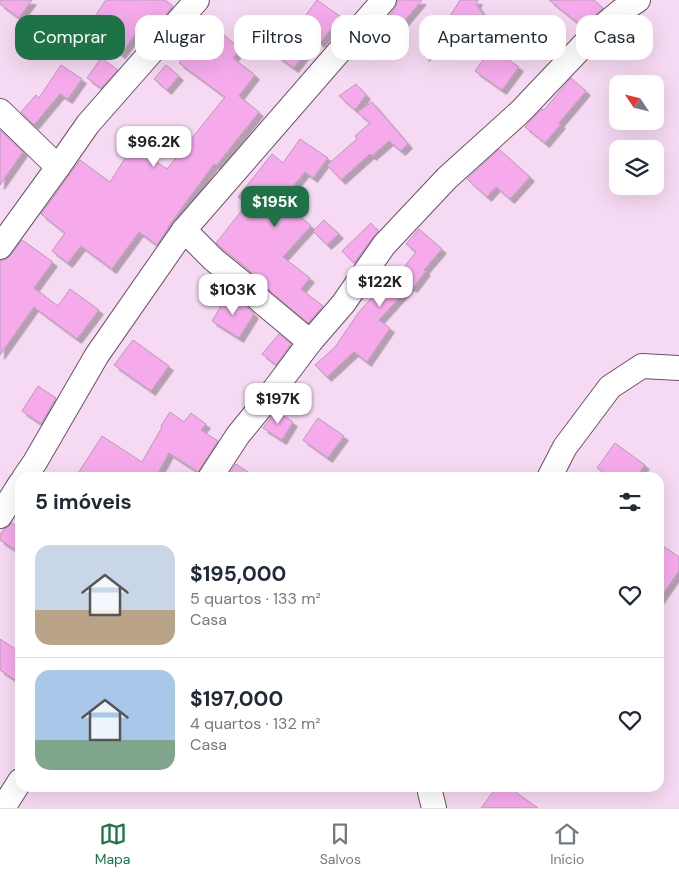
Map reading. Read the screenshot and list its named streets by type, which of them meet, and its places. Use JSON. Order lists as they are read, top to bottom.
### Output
{
  "north": "top left",
  "page": {
    "chip": [
      "Comprar",
      "Alugar",
      "Filtros",
      "Novo",
      "Apartamento",
      "Casa"
    ],
    "price": [
      "$96.2K",
      "$195K",
      "$122K",
      "$103K",
      "$197K"
    ],
    "heading": "5 imóveis",
    "list": [
      {
        "name": "$195,000",
        "note": "5 quartos · 133 m² · Casa"
      },
      {
        "name": "$197,000",
        "note": "4 quartos · 132 m² · Casa"
      }
    ],
    "tabs": ["Mapa", "Salvos", "Início"]
  }
}
